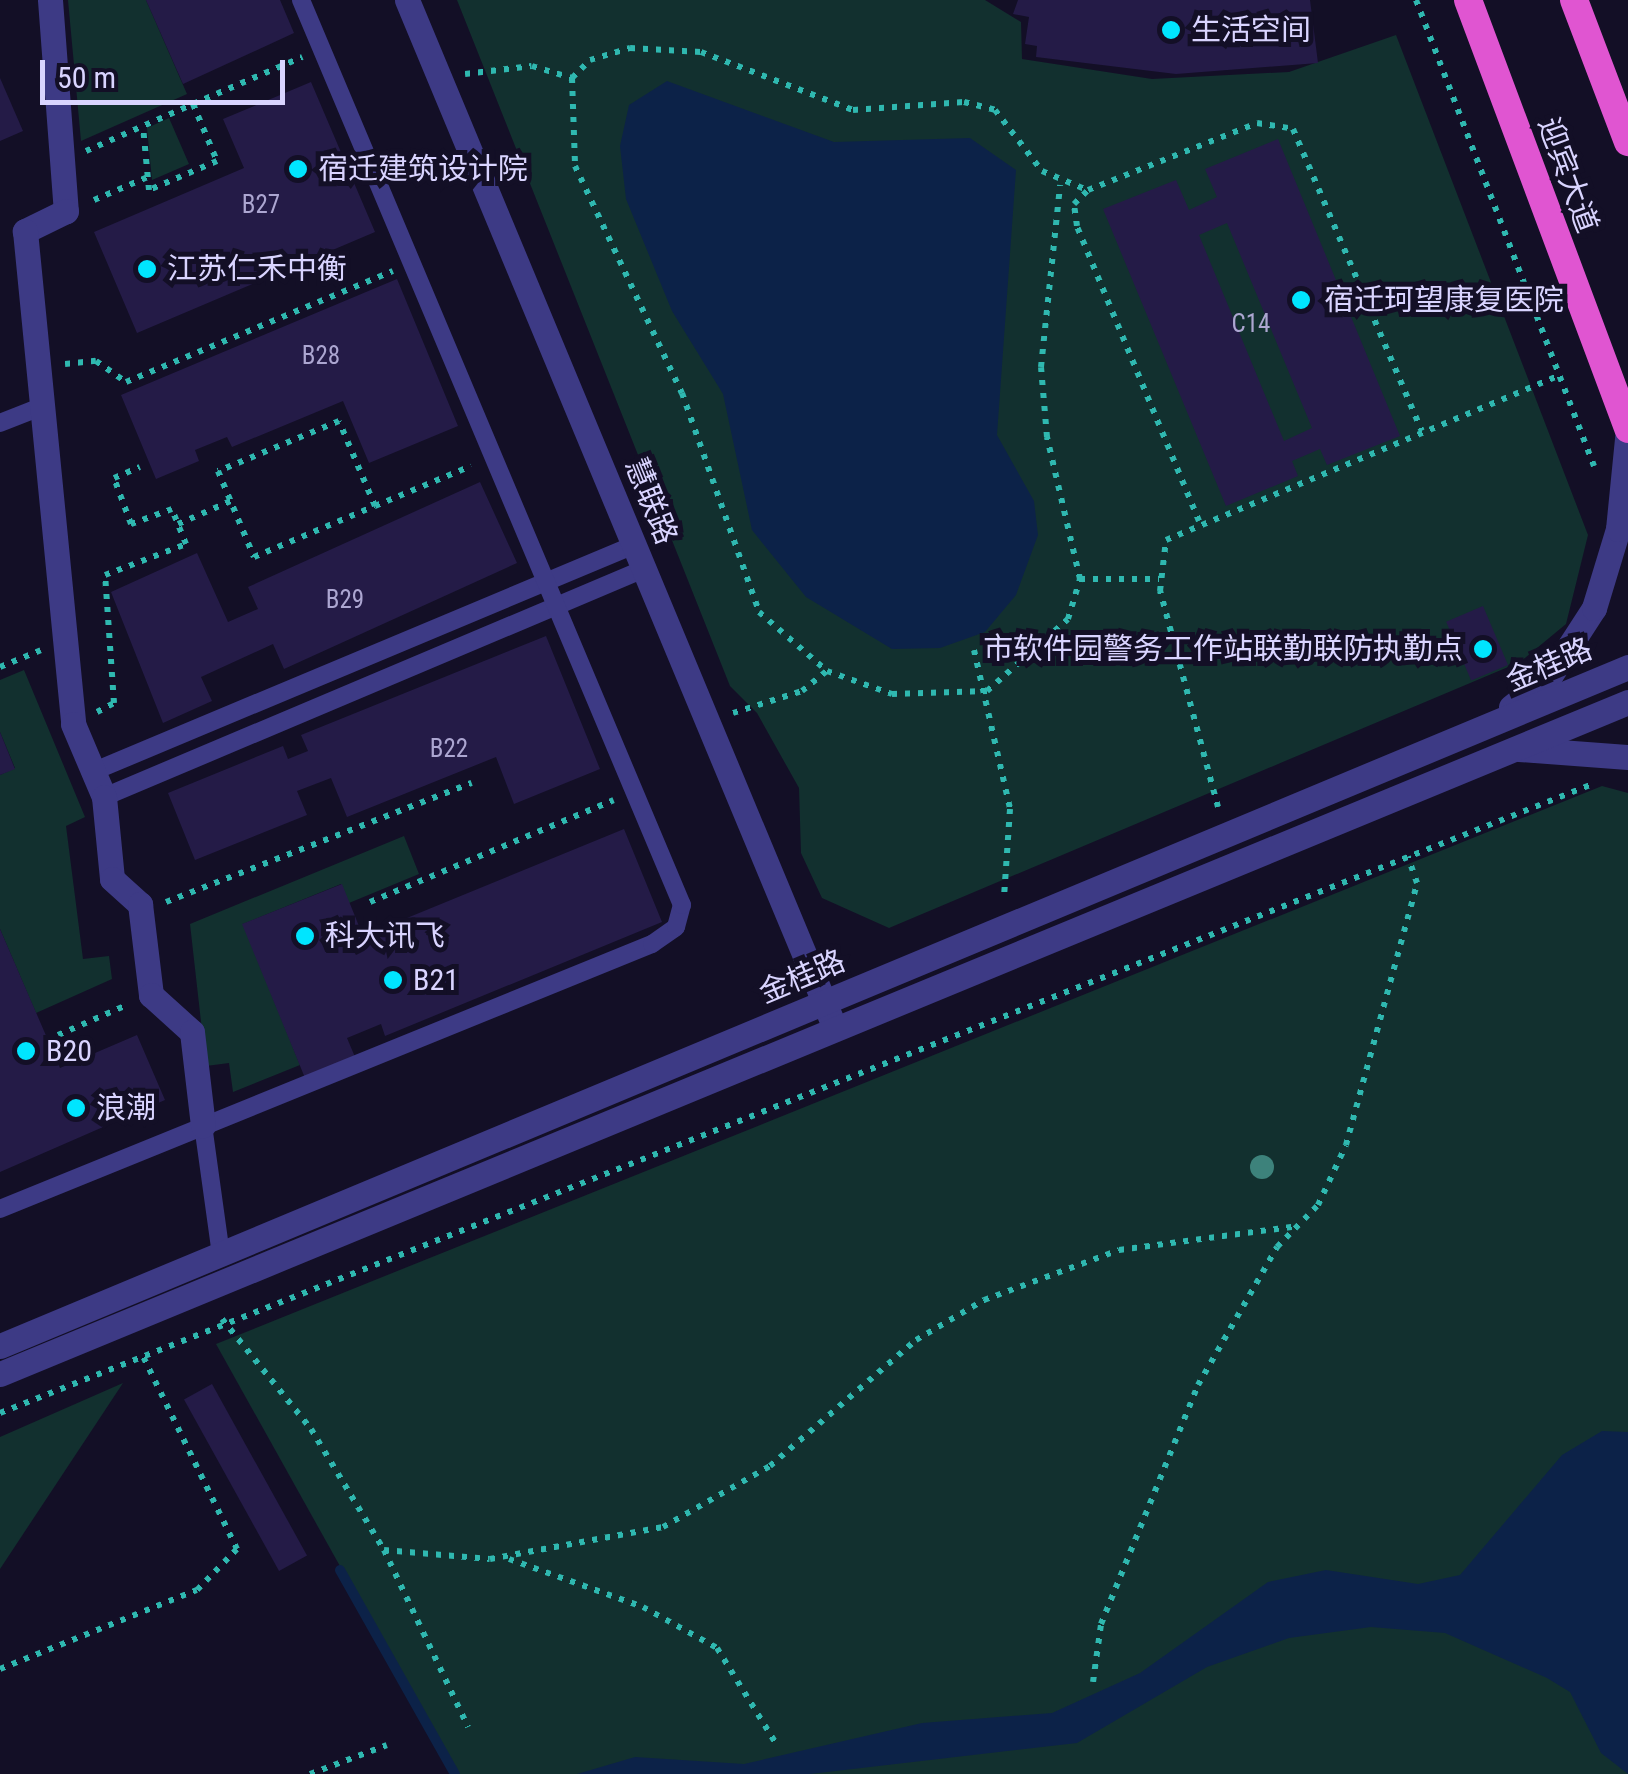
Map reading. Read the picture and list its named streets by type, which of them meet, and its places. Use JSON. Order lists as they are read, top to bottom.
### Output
{
  "streets": {
    "highway": ["迎宾大道"],
    "street": ["慧联路", "金桂路"]
  },
  "crossings": [
    ["慧联路", "金桂路"]
  ],
  "places": [
    "生活空间",
    "宿迁建筑设计院",
    "江苏仁禾中衡",
    "宿迁珂望康复医院",
    "市软件园警务工作站联勤联防执勤点",
    "科大讯飞",
    "B21",
    "B20",
    "浪潮"
  ],
  "house_numbers": [
    "B27",
    "C14",
    "B28",
    "B29",
    "B22"
  ],
  "scale_bar": "50 m"
}
